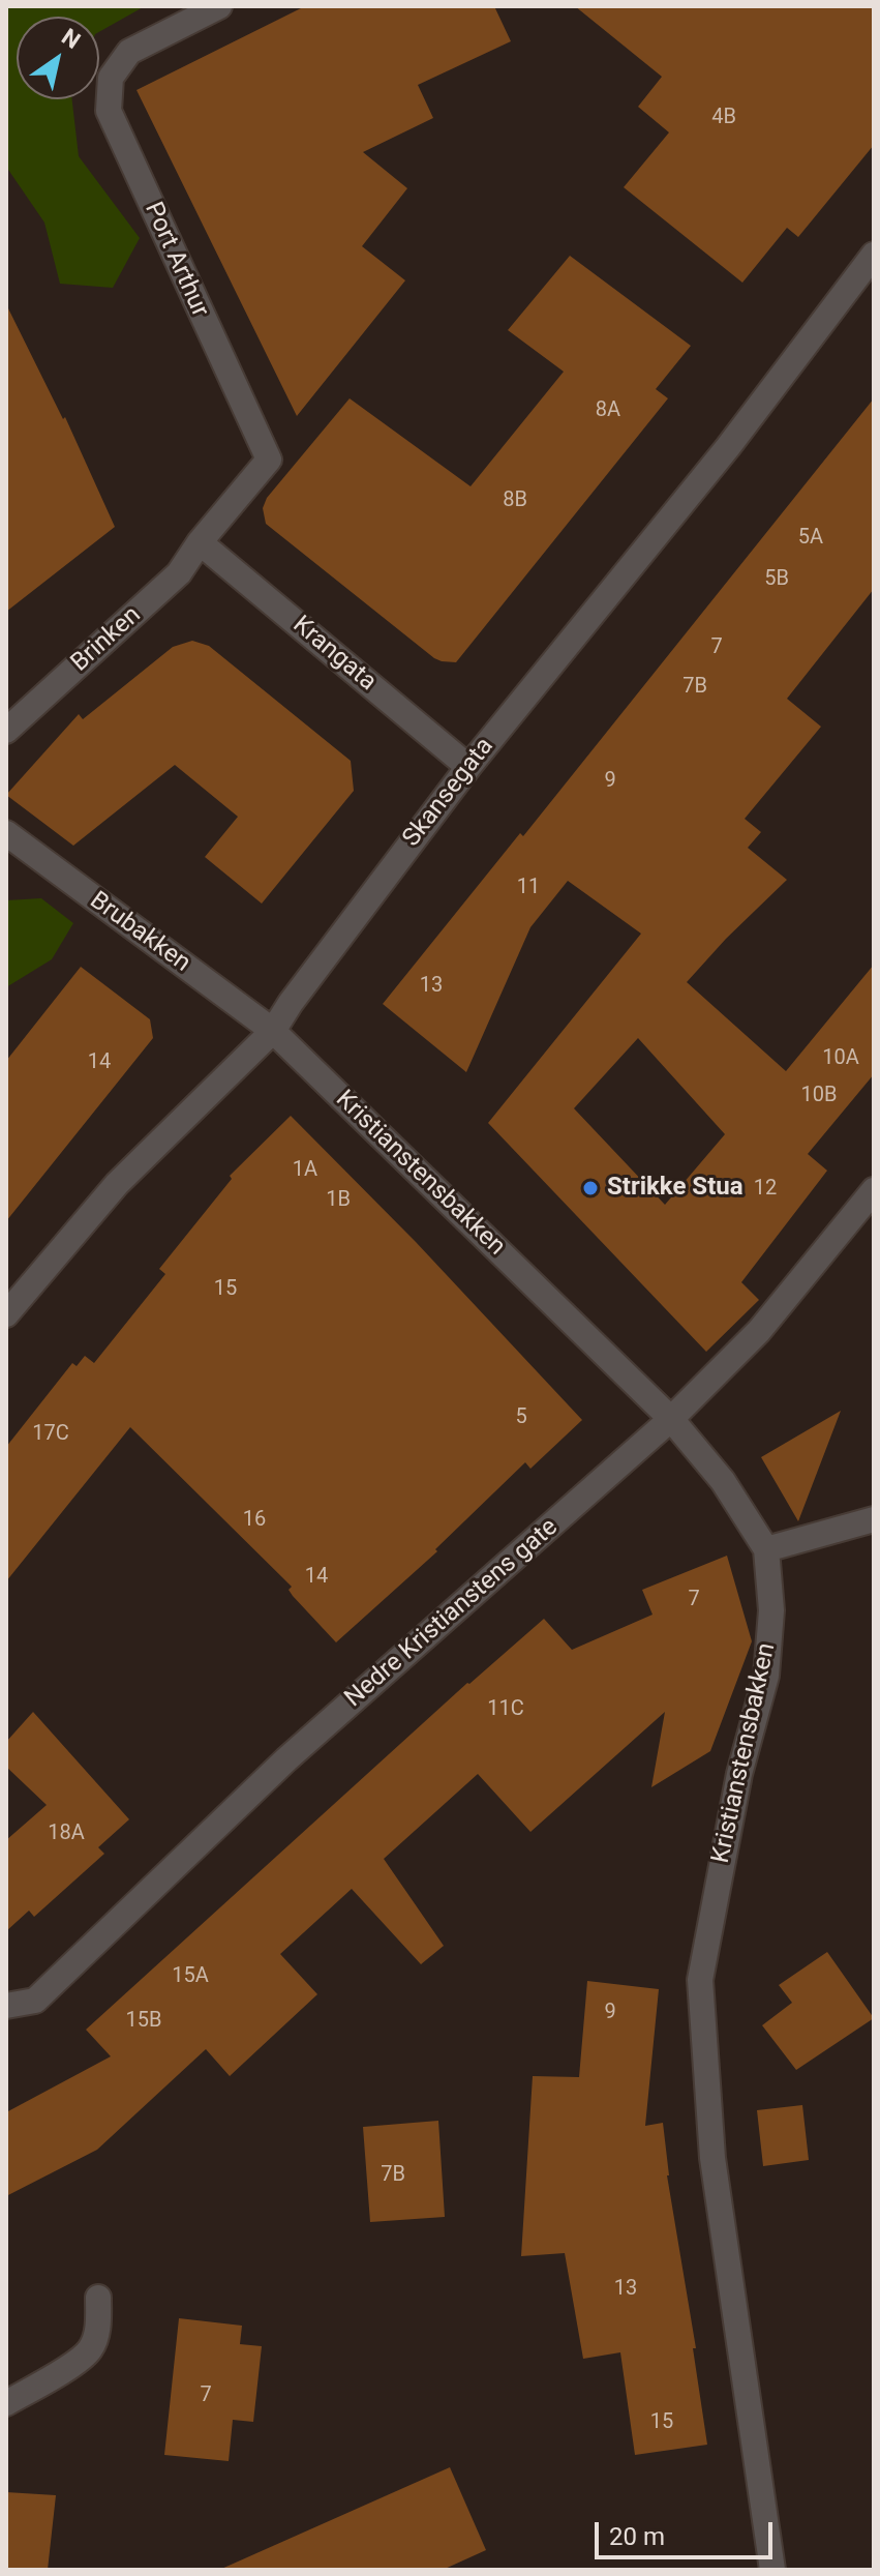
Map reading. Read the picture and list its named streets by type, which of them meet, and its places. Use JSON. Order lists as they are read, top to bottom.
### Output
{
  "streets": {
    "street": [
      "Port Arthur",
      "Brinken",
      "Krangata",
      "Skansegata",
      "Brubakken",
      "Kristianstensbakken",
      "Nedre Kristianstens gate"
    ]
  },
  "crossings": [
    ["Port Arthur", "Brinken"],
    ["Port Arthur", "Krangata"],
    ["Brinken", "Krangata"],
    ["Krangata", "Skansegata"],
    ["Skansegata", "Brubakken"],
    ["Skansegata", "Kristianstensbakken"],
    ["Brubakken", "Kristianstensbakken"],
    ["Kristianstensbakken", "Nedre Kristianstens gate"]
  ],
  "places": ["Strikke Stua"],
  "house_numbers": [
    "4B",
    "8A",
    "8B",
    "5A",
    "5B",
    "7",
    "7B",
    "9",
    "11",
    "13",
    "10A",
    "14",
    "10B",
    "1A",
    "12",
    "1B",
    "15",
    "5",
    "17C",
    "16",
    "14",
    "7",
    "11C",
    "18A",
    "15A",
    "9",
    "15B",
    "7B",
    "13",
    "7",
    "15"
  ],
  "scale_bar": "20 m",
  "north": "top right"
}
